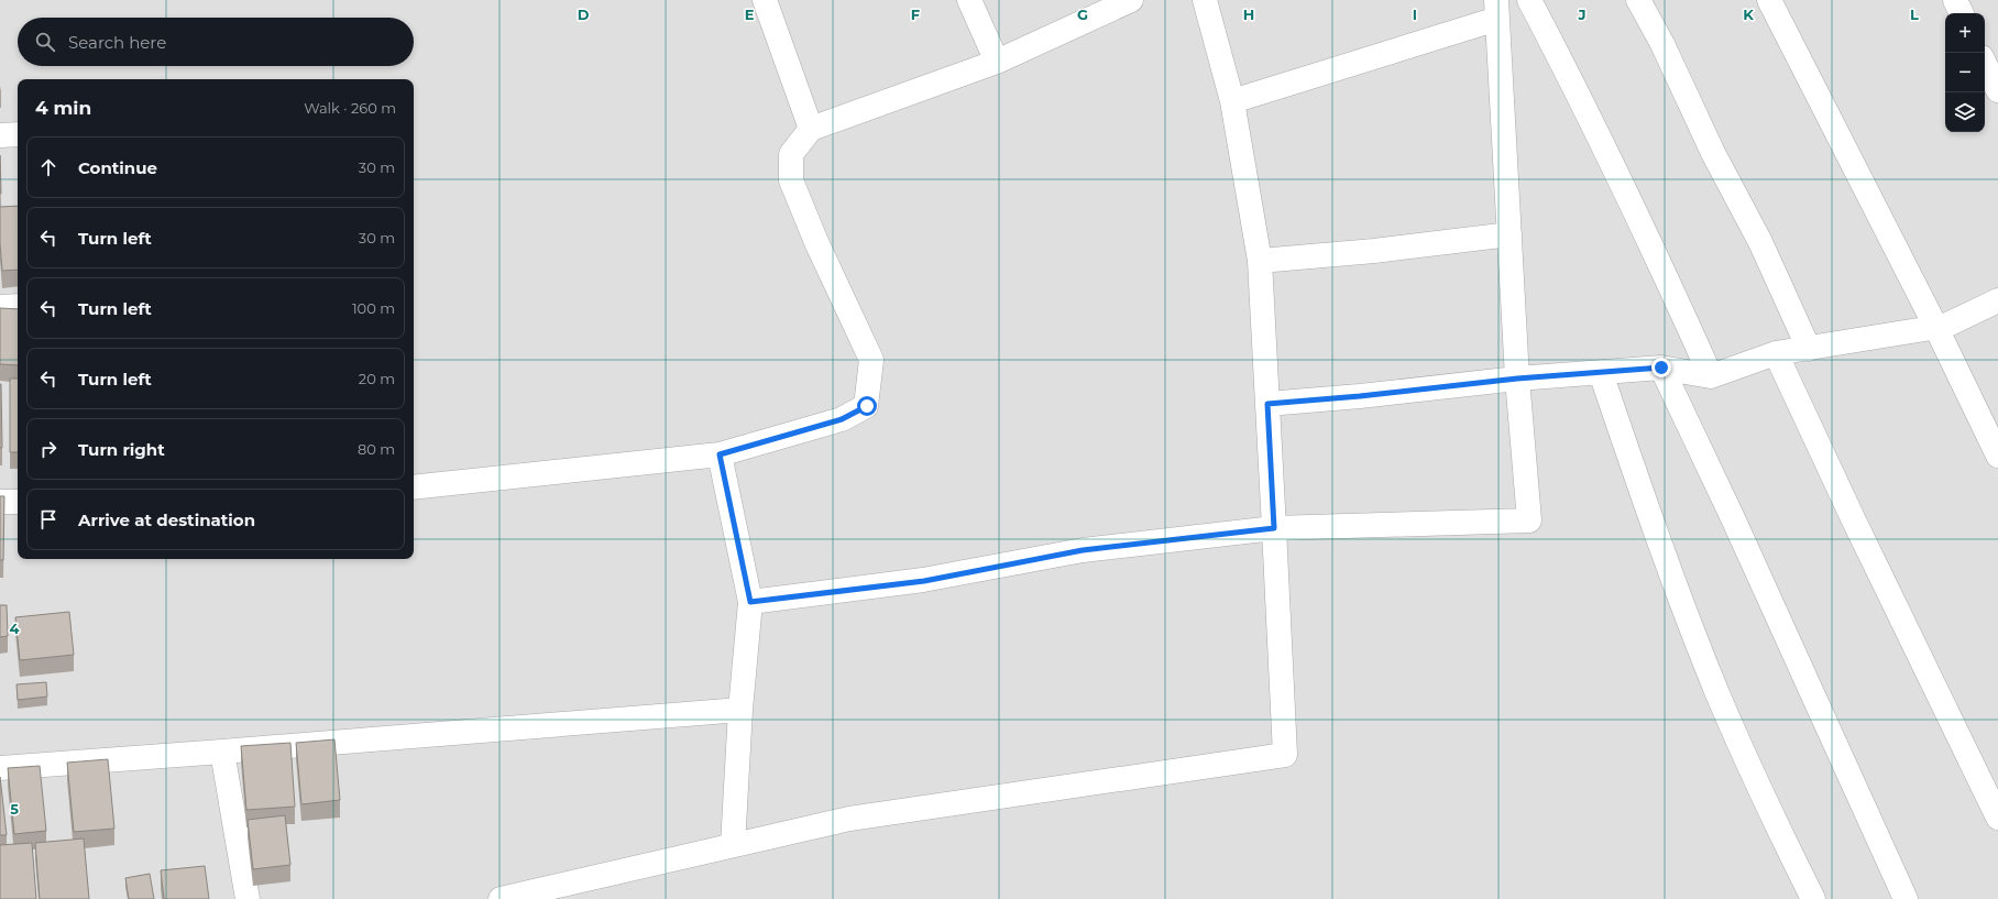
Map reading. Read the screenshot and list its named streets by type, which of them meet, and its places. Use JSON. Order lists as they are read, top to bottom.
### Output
{
  "page": {
    "map_buttons": ["+", "−"],
    "search": "Search here",
    "heading": ["4 min", "Walk · 260 m"],
    "list": [
      ["Continue", "30 m"],
      ["Turn left", "30 m"],
      ["Turn left", "100 m"],
      ["Turn left", "20 m"],
      ["Turn right", "80 m"],
      "Arrive at destination"
    ]
  },
  "grid": {
    "columns": [
      "D",
      "E",
      "F",
      "G",
      "H",
      "I",
      "J",
      "K",
      "L"
    ],
    "rows": ["4", "5"]
  }
}
